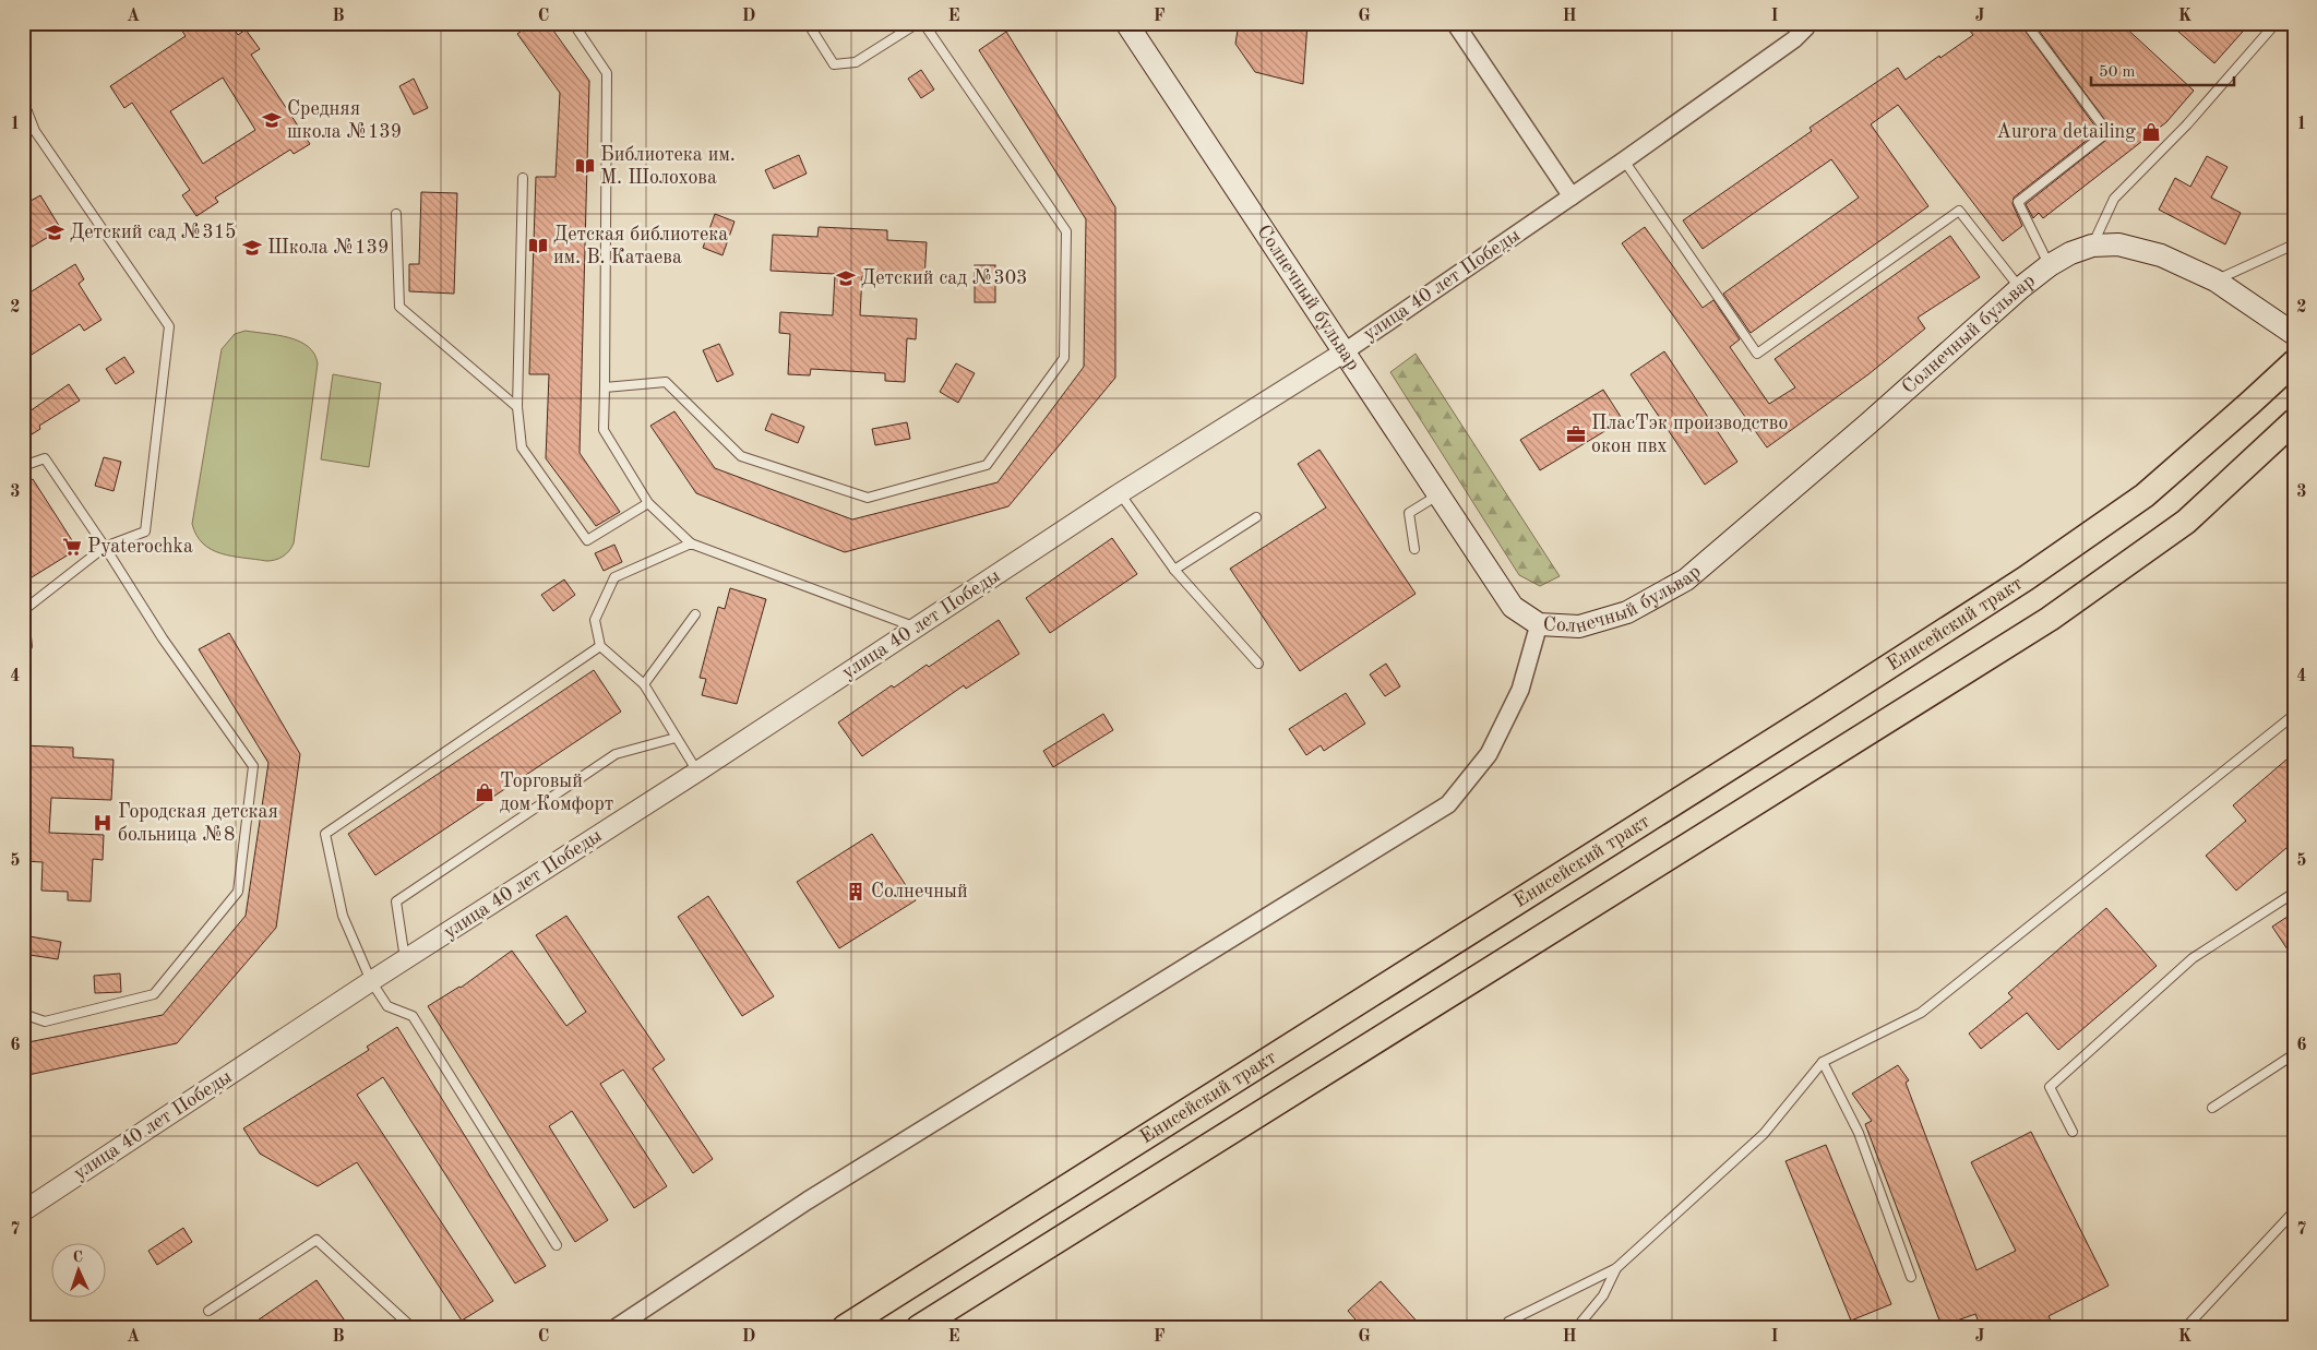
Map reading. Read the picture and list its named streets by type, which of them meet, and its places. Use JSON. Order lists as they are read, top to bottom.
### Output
{
  "streets": {
    "main road": ["Солнечный бульвар", "Енисейский тракт"],
    "street": ["улица 40 лет Победы"]
  },
  "crossings": [
    ["улица 40 лет Победы", "Солнечный бульвар"]
  ],
  "places": {
    "school or university": [
      "Средняя школа №139",
      "Детский сад №315",
      "Школа №139",
      "Детский сад №303"
    ],
    "shop": ["Aurora detailing", "Торговый дом Комфорт"],
    "library": ["Библиотека им. М. Шолохова", "Детская библиотека им. В. Катаева"],
    "office": ["ПласТэк производство окон пвх"],
    "supermarket": ["Pyaterochka"],
    "hospital": ["Городская детская больница №8"],
    "building": ["Солнечный"]
  },
  "scale_bar": "50 m",
  "north": "top",
  "grid": {
    "columns": [
      "A",
      "B",
      "C",
      "D",
      "E",
      "F",
      "G",
      "H",
      "I",
      "J",
      "K"
    ],
    "rows": [
      "1",
      "2",
      "3",
      "4",
      "5",
      "6",
      "7"
    ]
  }
}
